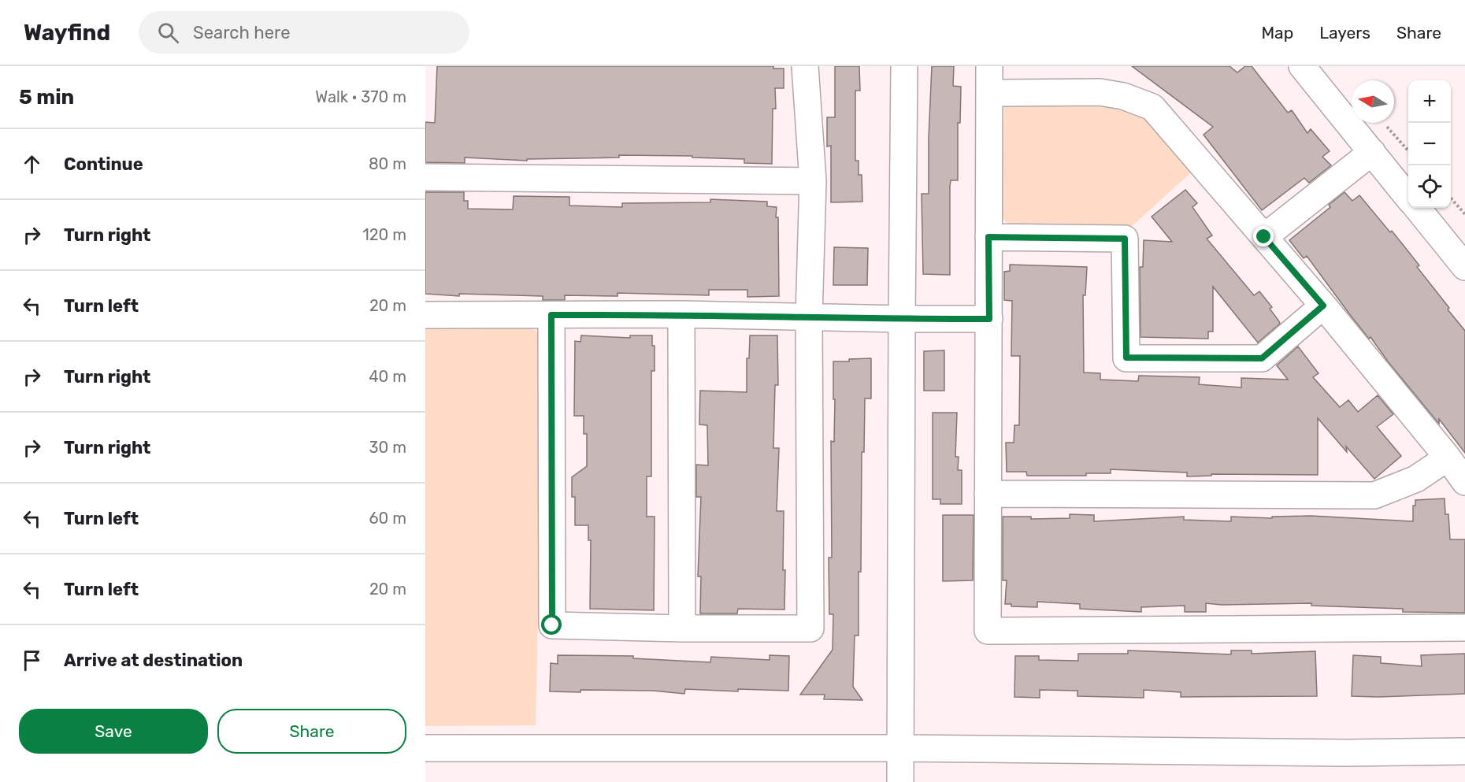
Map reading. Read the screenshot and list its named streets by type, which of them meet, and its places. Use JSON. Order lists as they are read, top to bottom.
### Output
{
  "north": "left",
  "page": {
    "header": "Wayfind",
    "search": "Search here",
    "nav": ["Map", "Layers", "Share"],
    "heading": ["5 min", "Walk · 370 m"],
    "map_buttons": ["+", "−"],
    "list": [
      ["Continue", "80 m"],
      ["Turn right", "120 m"],
      ["Turn left", "20 m"],
      ["Turn right", "40 m"],
      ["Turn right", "30 m"],
      ["Turn left", "60 m"],
      ["Turn left", "20 m"],
      "Arrive at destination"
    ],
    "buttons": ["Save", "Share"]
  }
}
